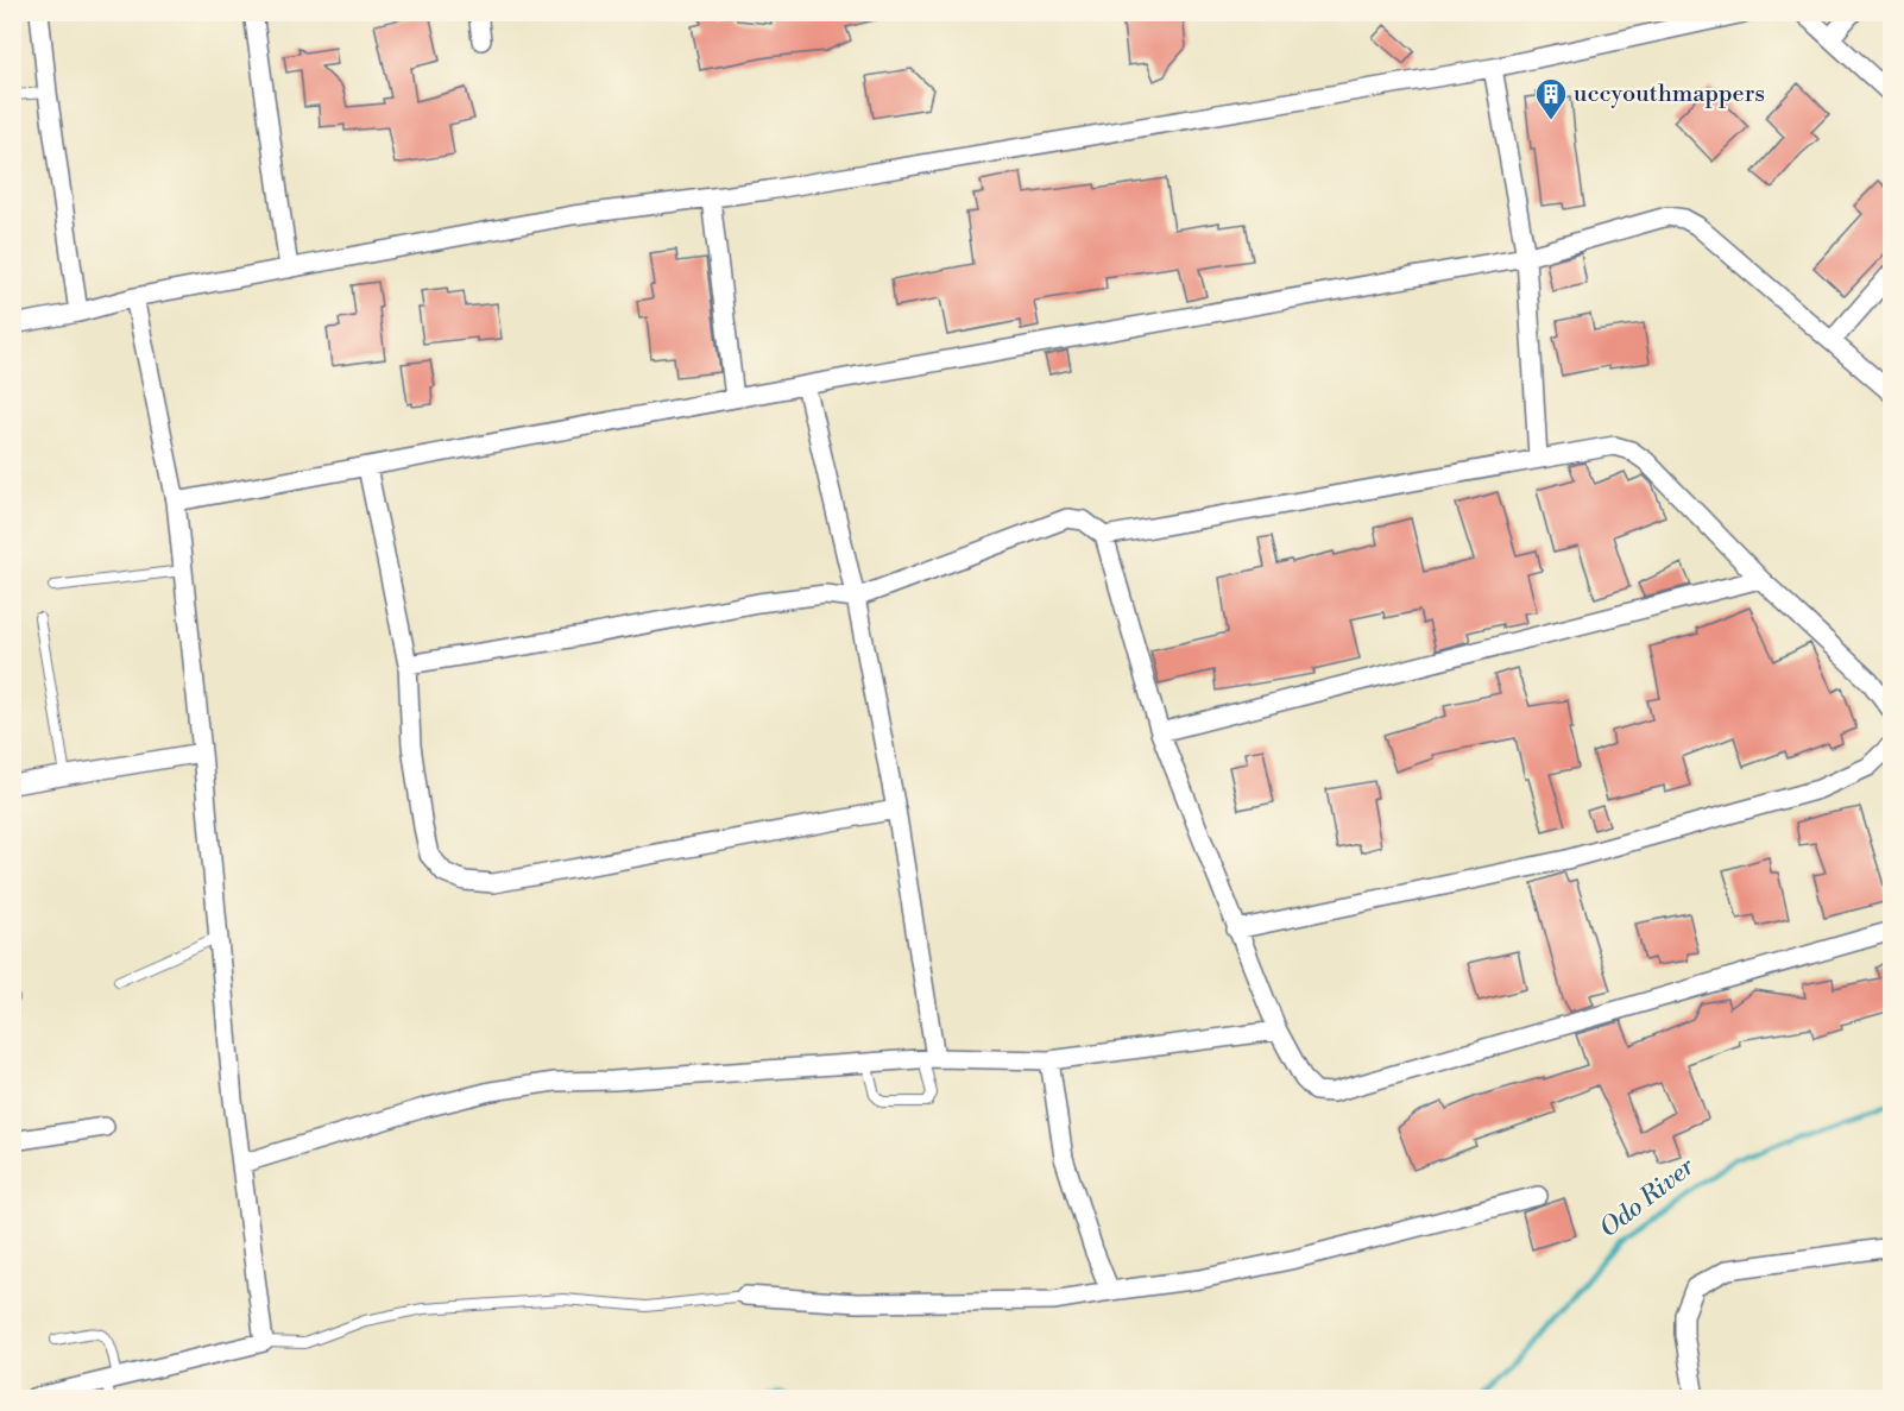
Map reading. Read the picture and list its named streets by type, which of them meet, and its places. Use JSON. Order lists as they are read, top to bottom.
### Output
{
  "water": ["Odo River"],
  "places": {
    "building": ["uccyouthmappers"]
  }
}
